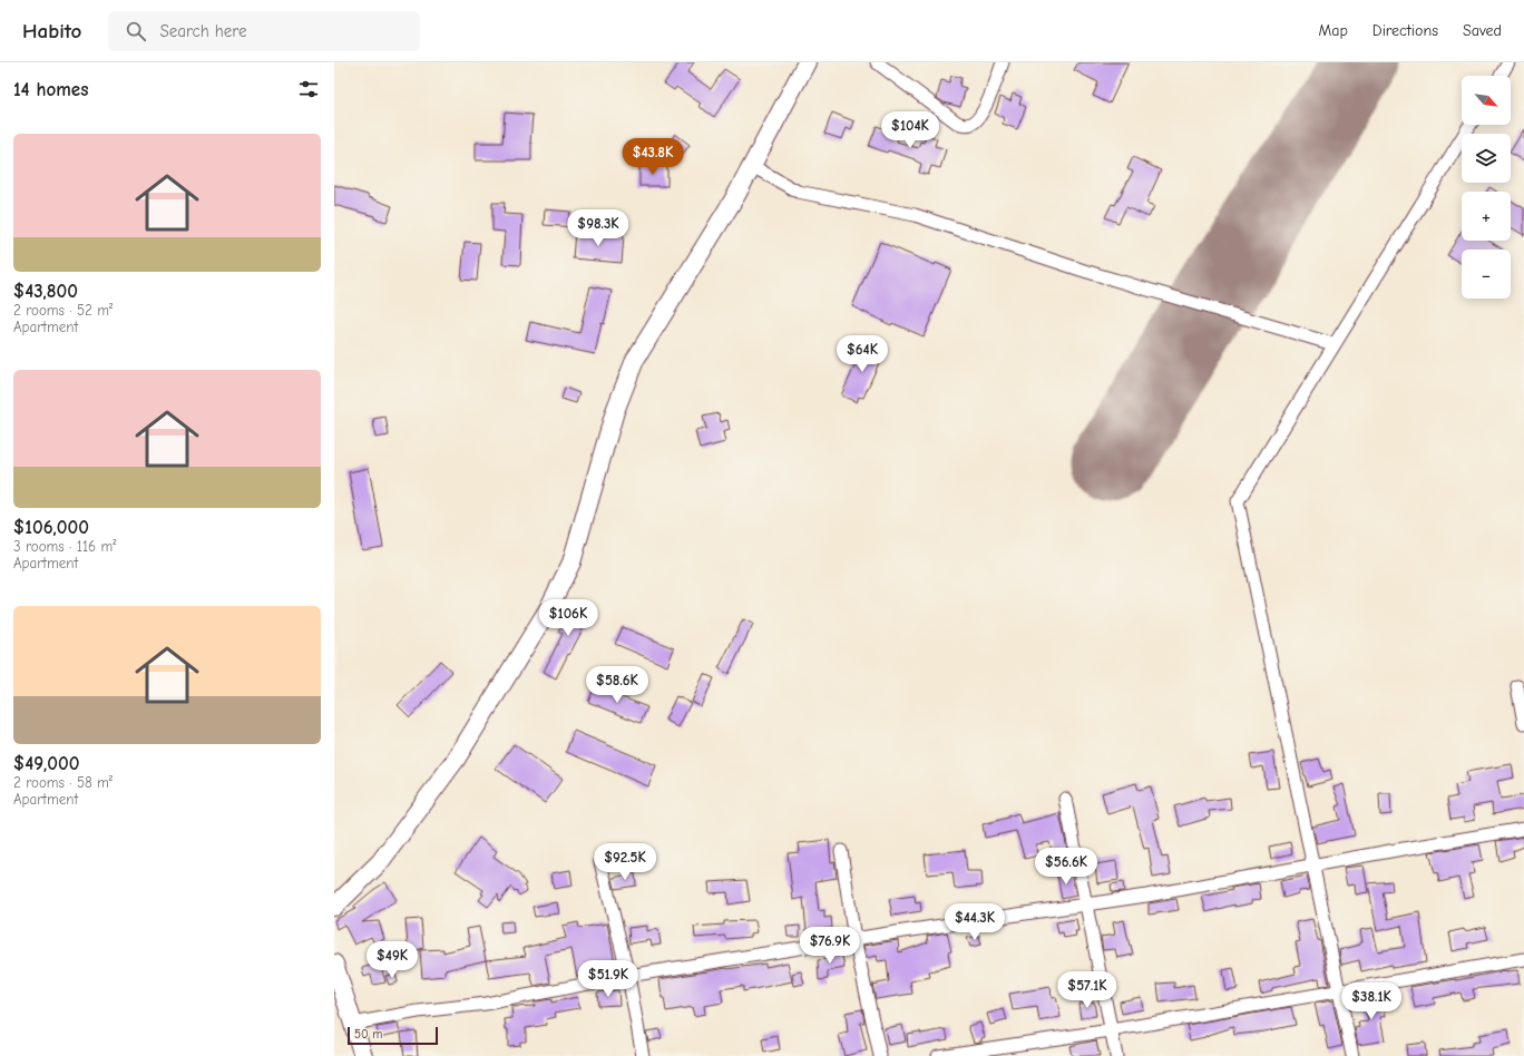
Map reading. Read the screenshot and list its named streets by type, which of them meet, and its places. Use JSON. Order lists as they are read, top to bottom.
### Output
{
  "scale_bar": "50 m",
  "north": "bottom right",
  "page": {
    "header": "Habito",
    "search": "Search here",
    "nav": ["Map", "Directions", "Saved"],
    "heading": "14 homes",
    "map_buttons": ["+", "−"],
    "price": [
      "$104K",
      "$43.8K",
      "$98.3K",
      "$64K",
      "$106K",
      "$58.6K",
      "$92.5K",
      "$56.6K",
      "$44.3K",
      "$76.9K",
      "$49K",
      "$51.9K",
      "$57.1K",
      "$38.1K"
    ],
    "list": [
      {
        "name": "$43,800",
        "note": "2 rooms · 52 m² · Apartment"
      },
      {
        "name": "$106,000",
        "note": "3 rooms · 116 m² · Apartment"
      },
      {
        "name": "$49,000",
        "note": "2 rooms · 58 m² · Apartment"
      }
    ],
    "scale": "50 m"
  }
}
